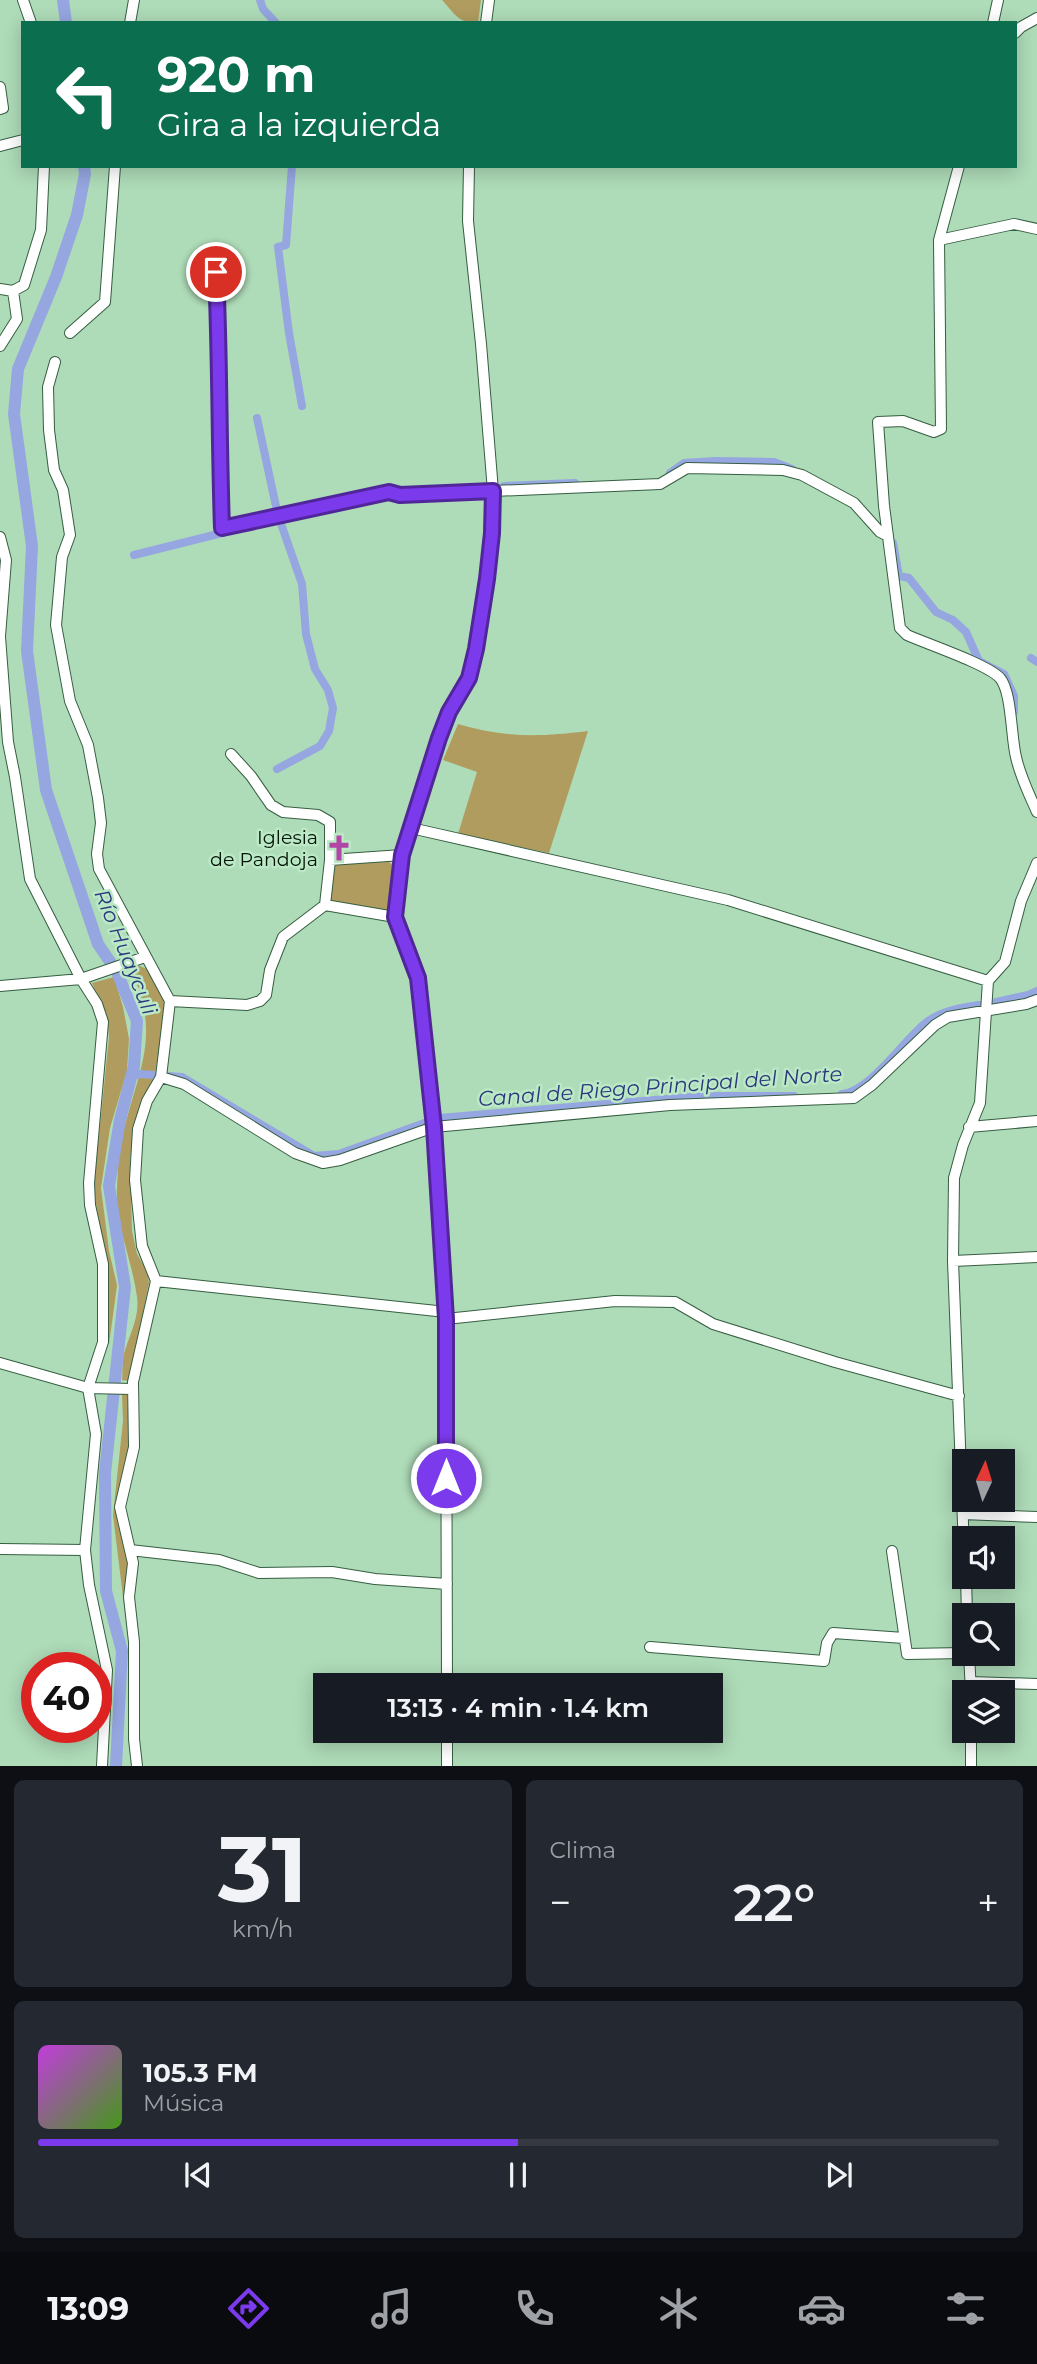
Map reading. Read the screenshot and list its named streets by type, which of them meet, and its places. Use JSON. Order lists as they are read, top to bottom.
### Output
{
  "water": ["Río Huayculi", "Canal de Riego Principal del Norte"],
  "places": {
    "church": ["Iglesia de Pandoja"]
  },
  "north": "top",
  "page": {
    "turn": ["920 m", "Gira a la izquierda"],
    "limit": "40",
    "trip": "13:13 · 4 min · 1.4 km",
    "tile": [
      ["31", "km/h"],
      "Clima"
    ],
    "heat": ["−", "22°", "+"],
    "song": ["105.3 FM", "Música"],
    "tabs": "13:09"
  }
}
